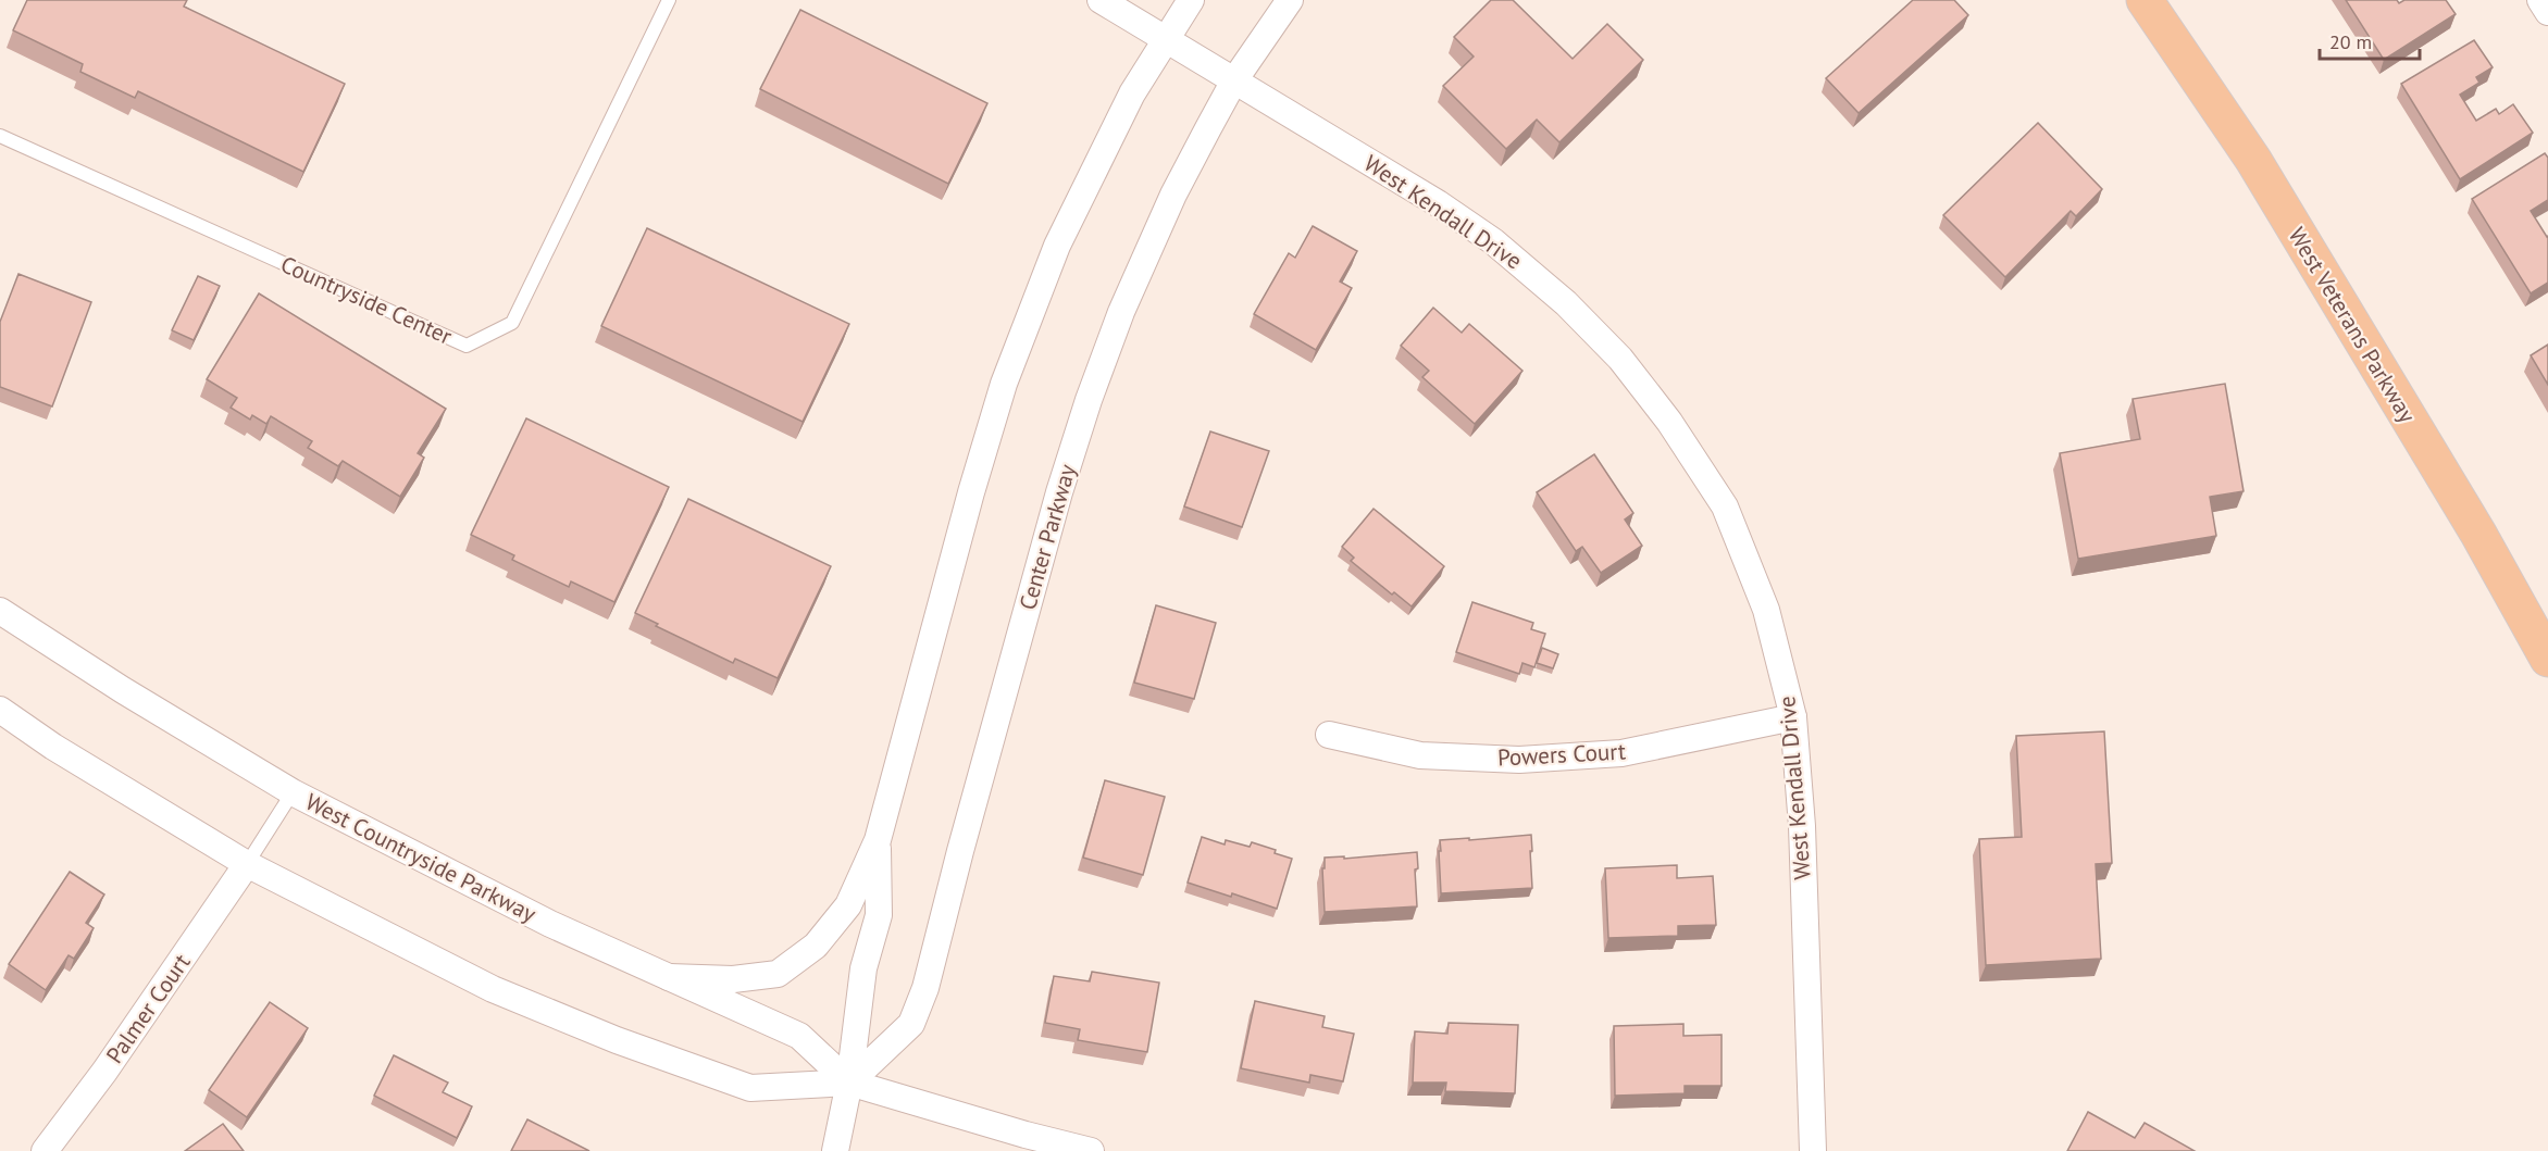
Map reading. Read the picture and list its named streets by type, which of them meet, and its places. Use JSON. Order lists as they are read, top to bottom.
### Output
{
  "streets": {
    "main road": ["West Veterans Parkway"],
    "street": [
      "West Kendall Drive",
      "Center Parkway",
      "Powers Court",
      "West Countryside Parkway",
      "Palmer Court"
    ],
    "lane": ["Countryside Center"]
  },
  "crossings": [
    ["West Kendall Drive", "Center Parkway"],
    ["West Kendall Drive", "Powers Court"],
    ["Center Parkway", "West Countryside Parkway"],
    ["West Countryside Parkway", "Palmer Court"]
  ],
  "scale_bar": "20 m"
}
